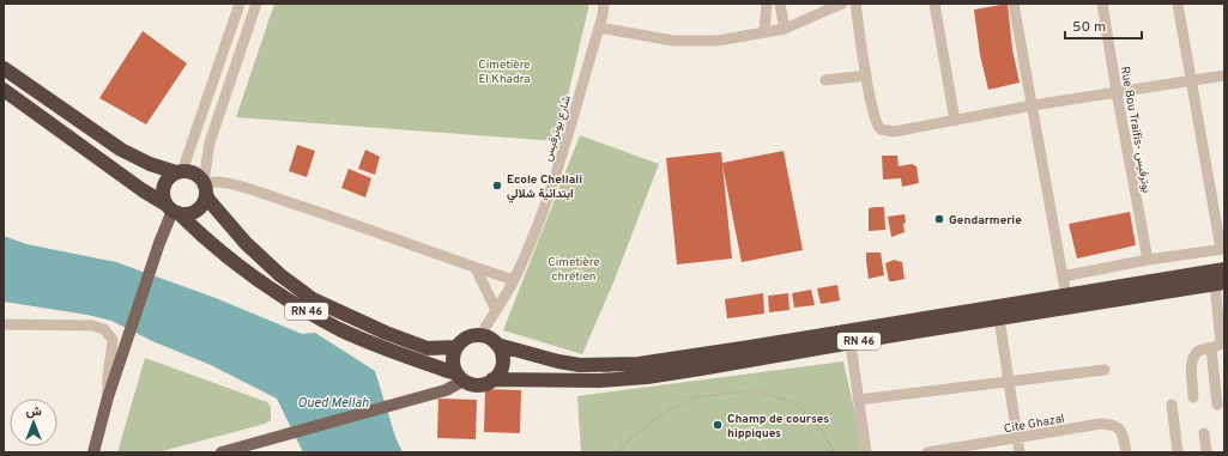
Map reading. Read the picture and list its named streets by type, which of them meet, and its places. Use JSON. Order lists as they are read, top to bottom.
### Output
{
  "streets": {
    "highway": ["RN 46"],
    "street": ["شارع بوترفيس", "Rue Bou Traifis- بوترفيس", "Cite Ghazal"]
  },
  "crossings": [
    ["شارع بوترفيس", "RN 46"]
  ],
  "water": ["Oued Mellah"],
  "parks": ["Cimetière El Khadra", "Cimetière chrétien"],
  "places": ["Ecole Chellali ابتدائية شلالي", "Gendarmerie", "Champ de courses hippiques"],
  "scale_bar": "50 m",
  "north": "top"
}
